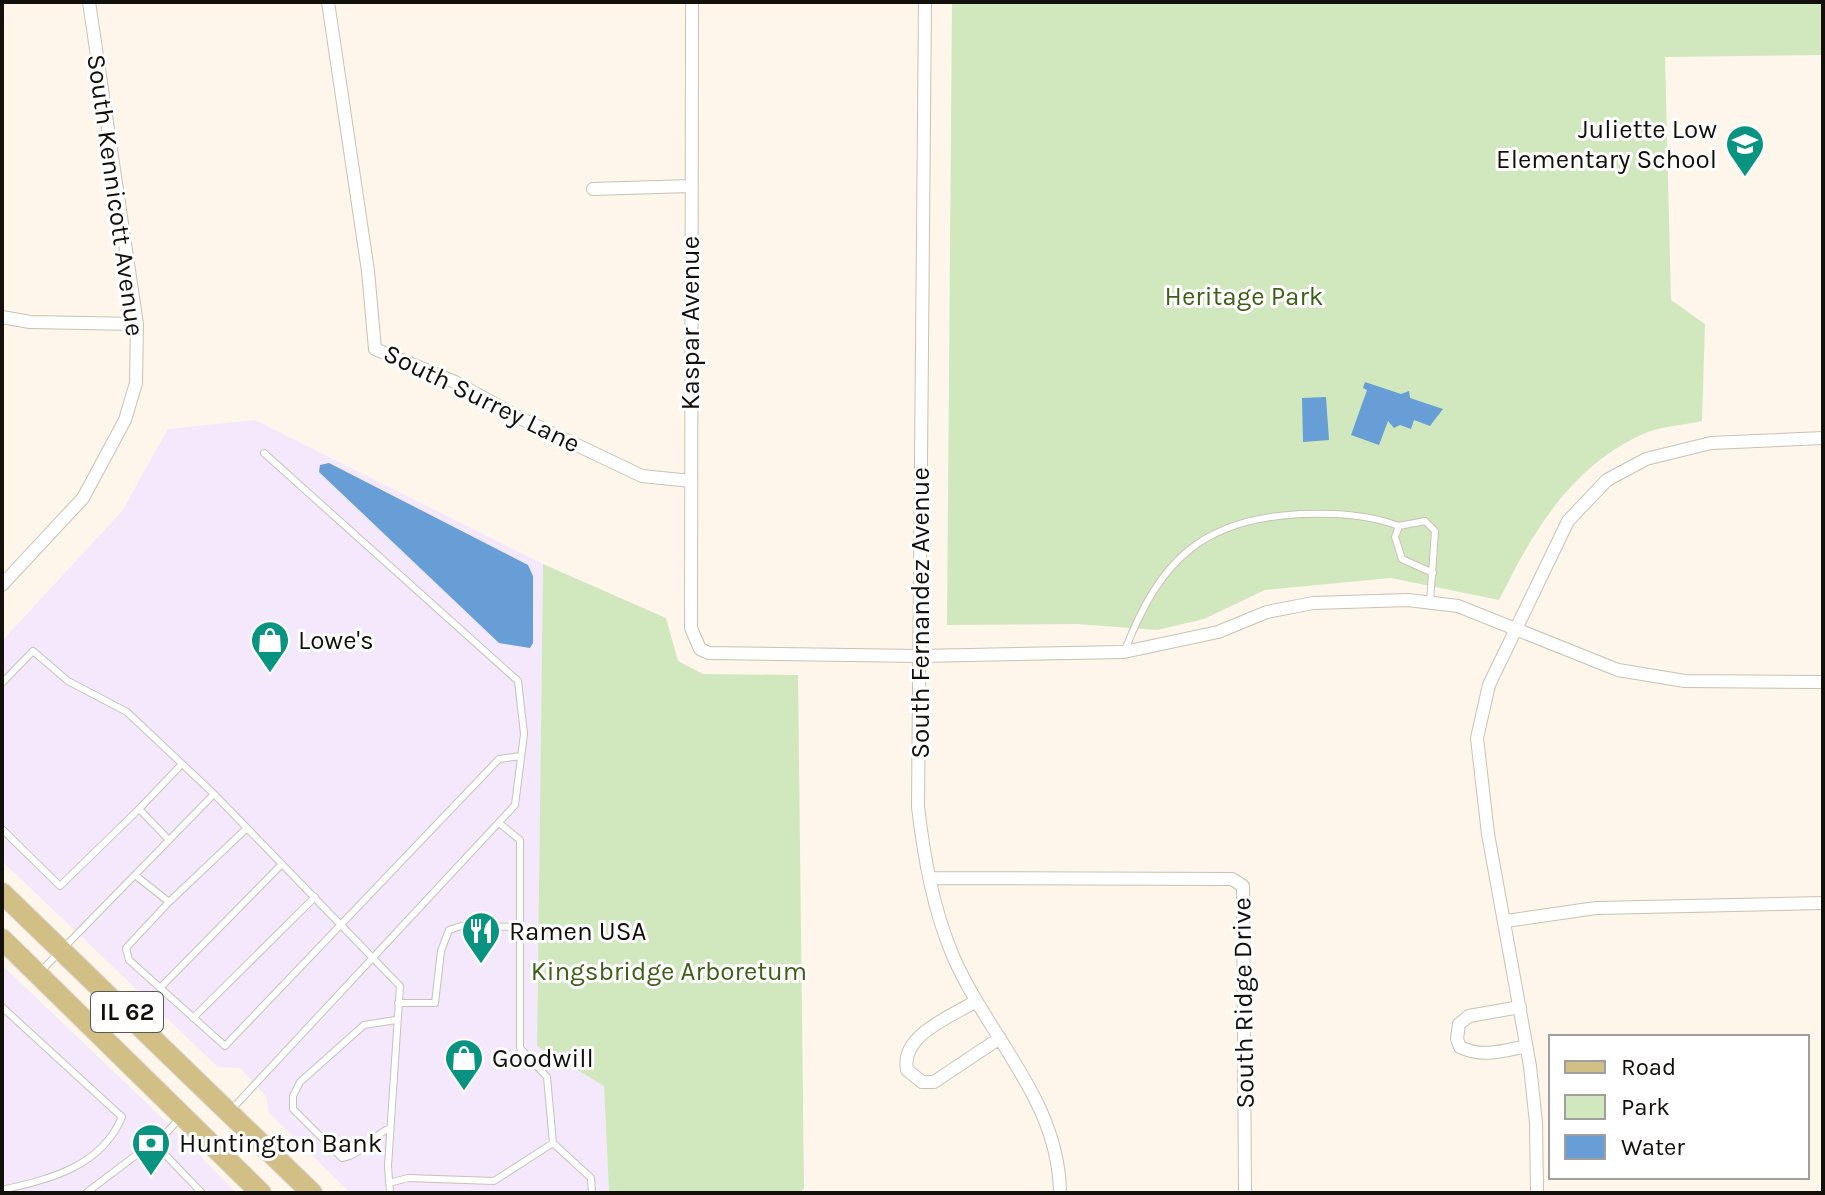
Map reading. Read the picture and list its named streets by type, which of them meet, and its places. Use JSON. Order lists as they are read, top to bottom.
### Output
{
  "streets": {
    "main road": ["IL 62"],
    "street": [
      "South Kennicott Avenue",
      "Kaspar Avenue",
      "South Surrey Lane",
      "South Fernandez Avenue",
      "South Ridge Drive"
    ]
  },
  "crossings": [
    ["Kaspar Avenue", "South Surrey Lane"],
    ["Kaspar Avenue", "South Fernandez Avenue"],
    ["South Fernandez Avenue", "South Ridge Drive"]
  ],
  "parks": ["Heritage Park", "Kingsbridge Arboretum"],
  "places": {
    "school or university": ["Juliette Low Elementary School"],
    "shop": ["Lowe's", "Goodwill"],
    "restaurant": ["Ramen USA"],
    "bank": ["Huntington Bank"]
  },
  "legend": ["Road", "Park", "Water"]
}
